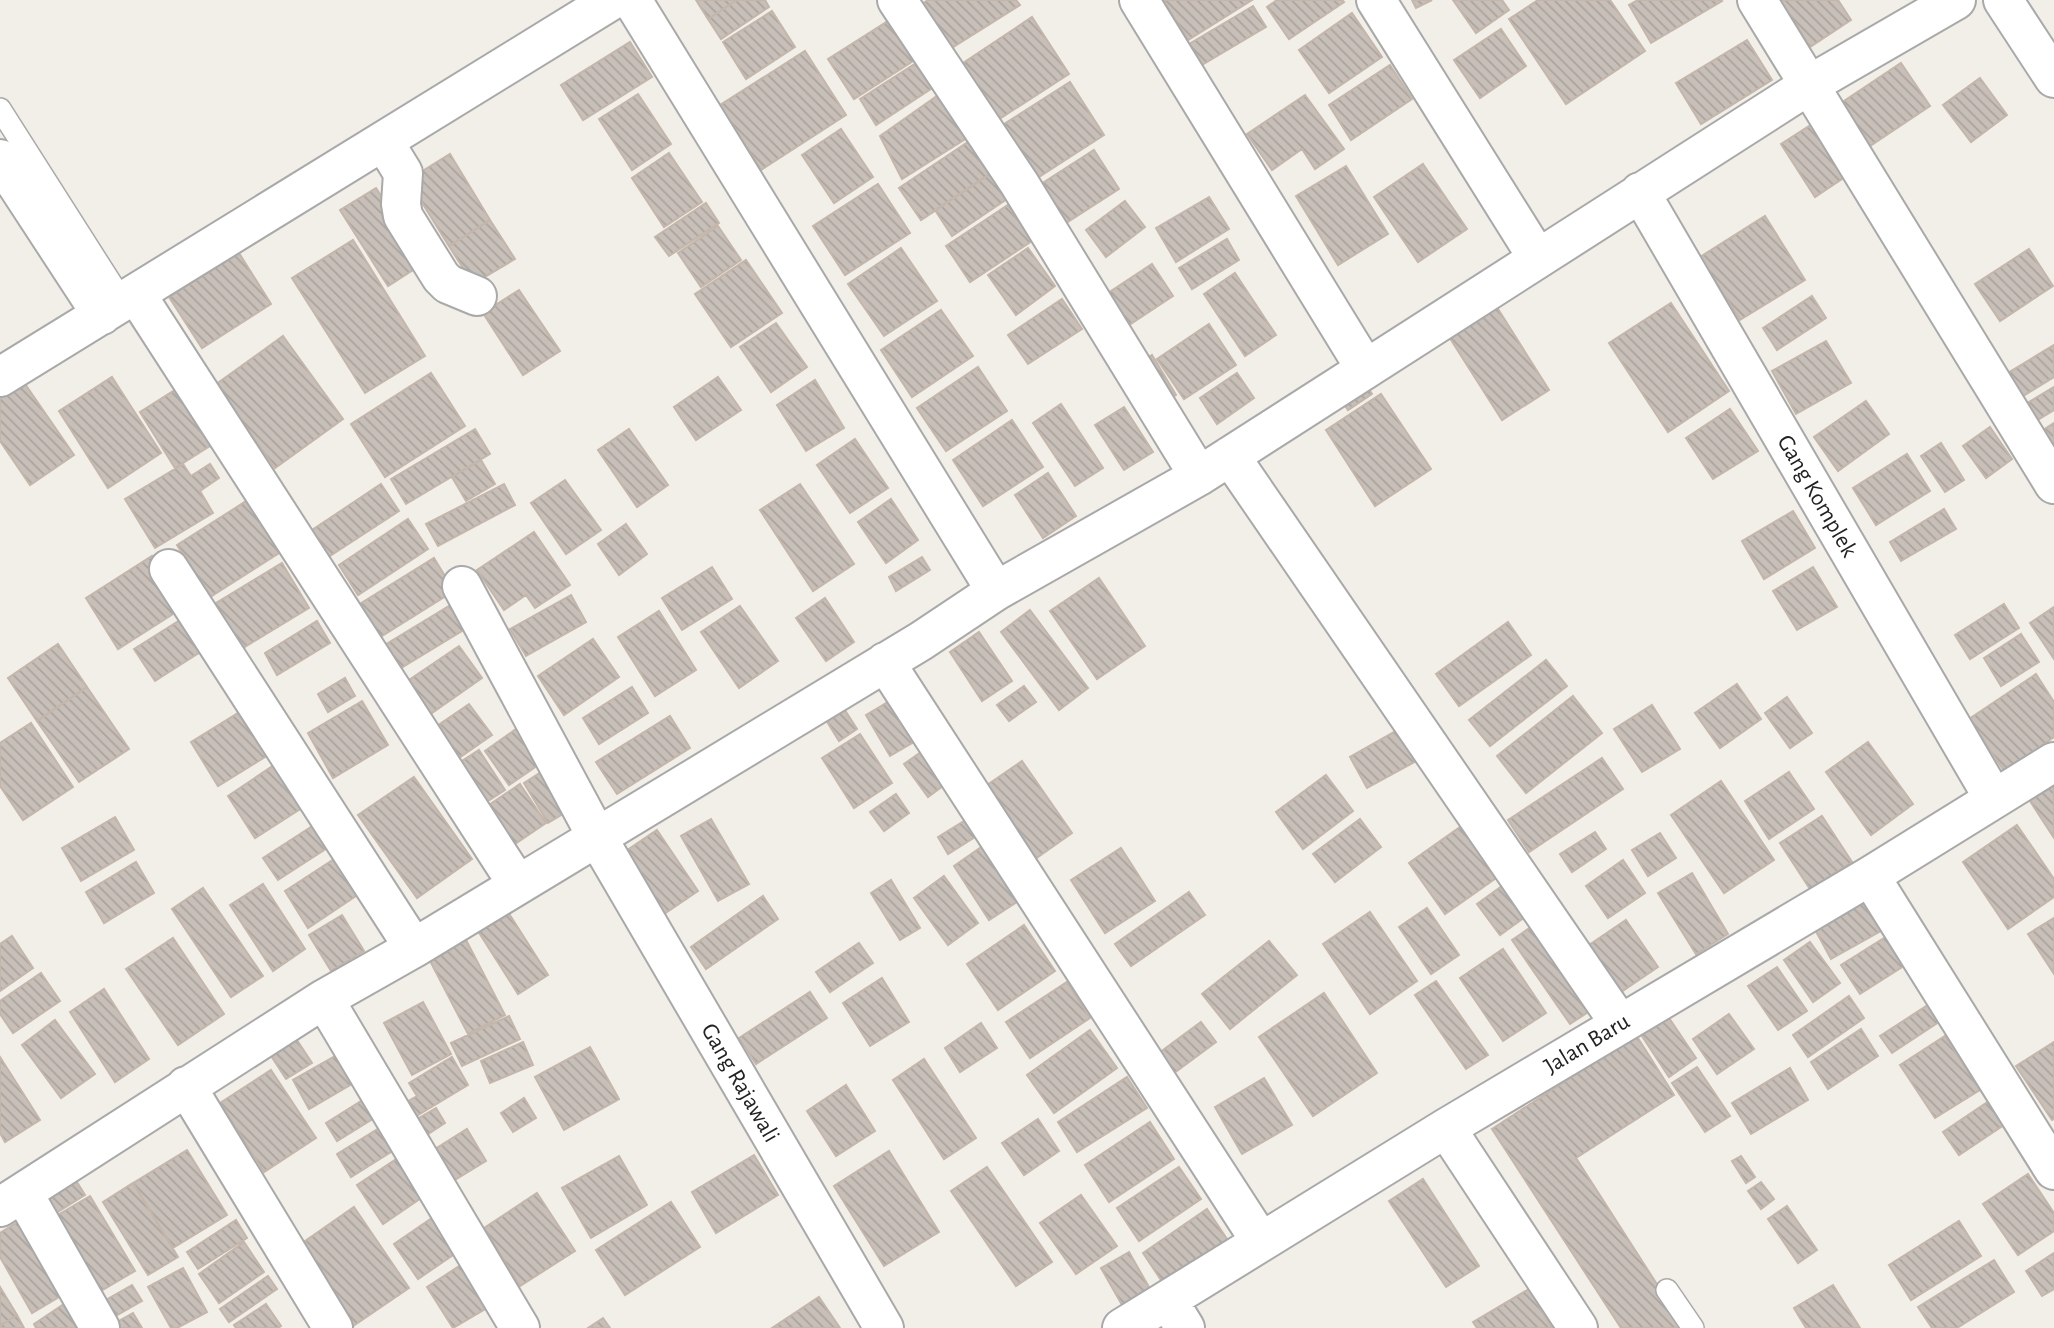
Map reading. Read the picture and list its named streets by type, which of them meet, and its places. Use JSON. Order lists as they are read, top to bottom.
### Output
{
  "streets": {
    "street": ["Gang Komplek", "Jalan Baru", "Gang Rajawali"]
  },
  "crossings": [
    ["Gang Komplek", "Jalan Baru"]
  ]
}
